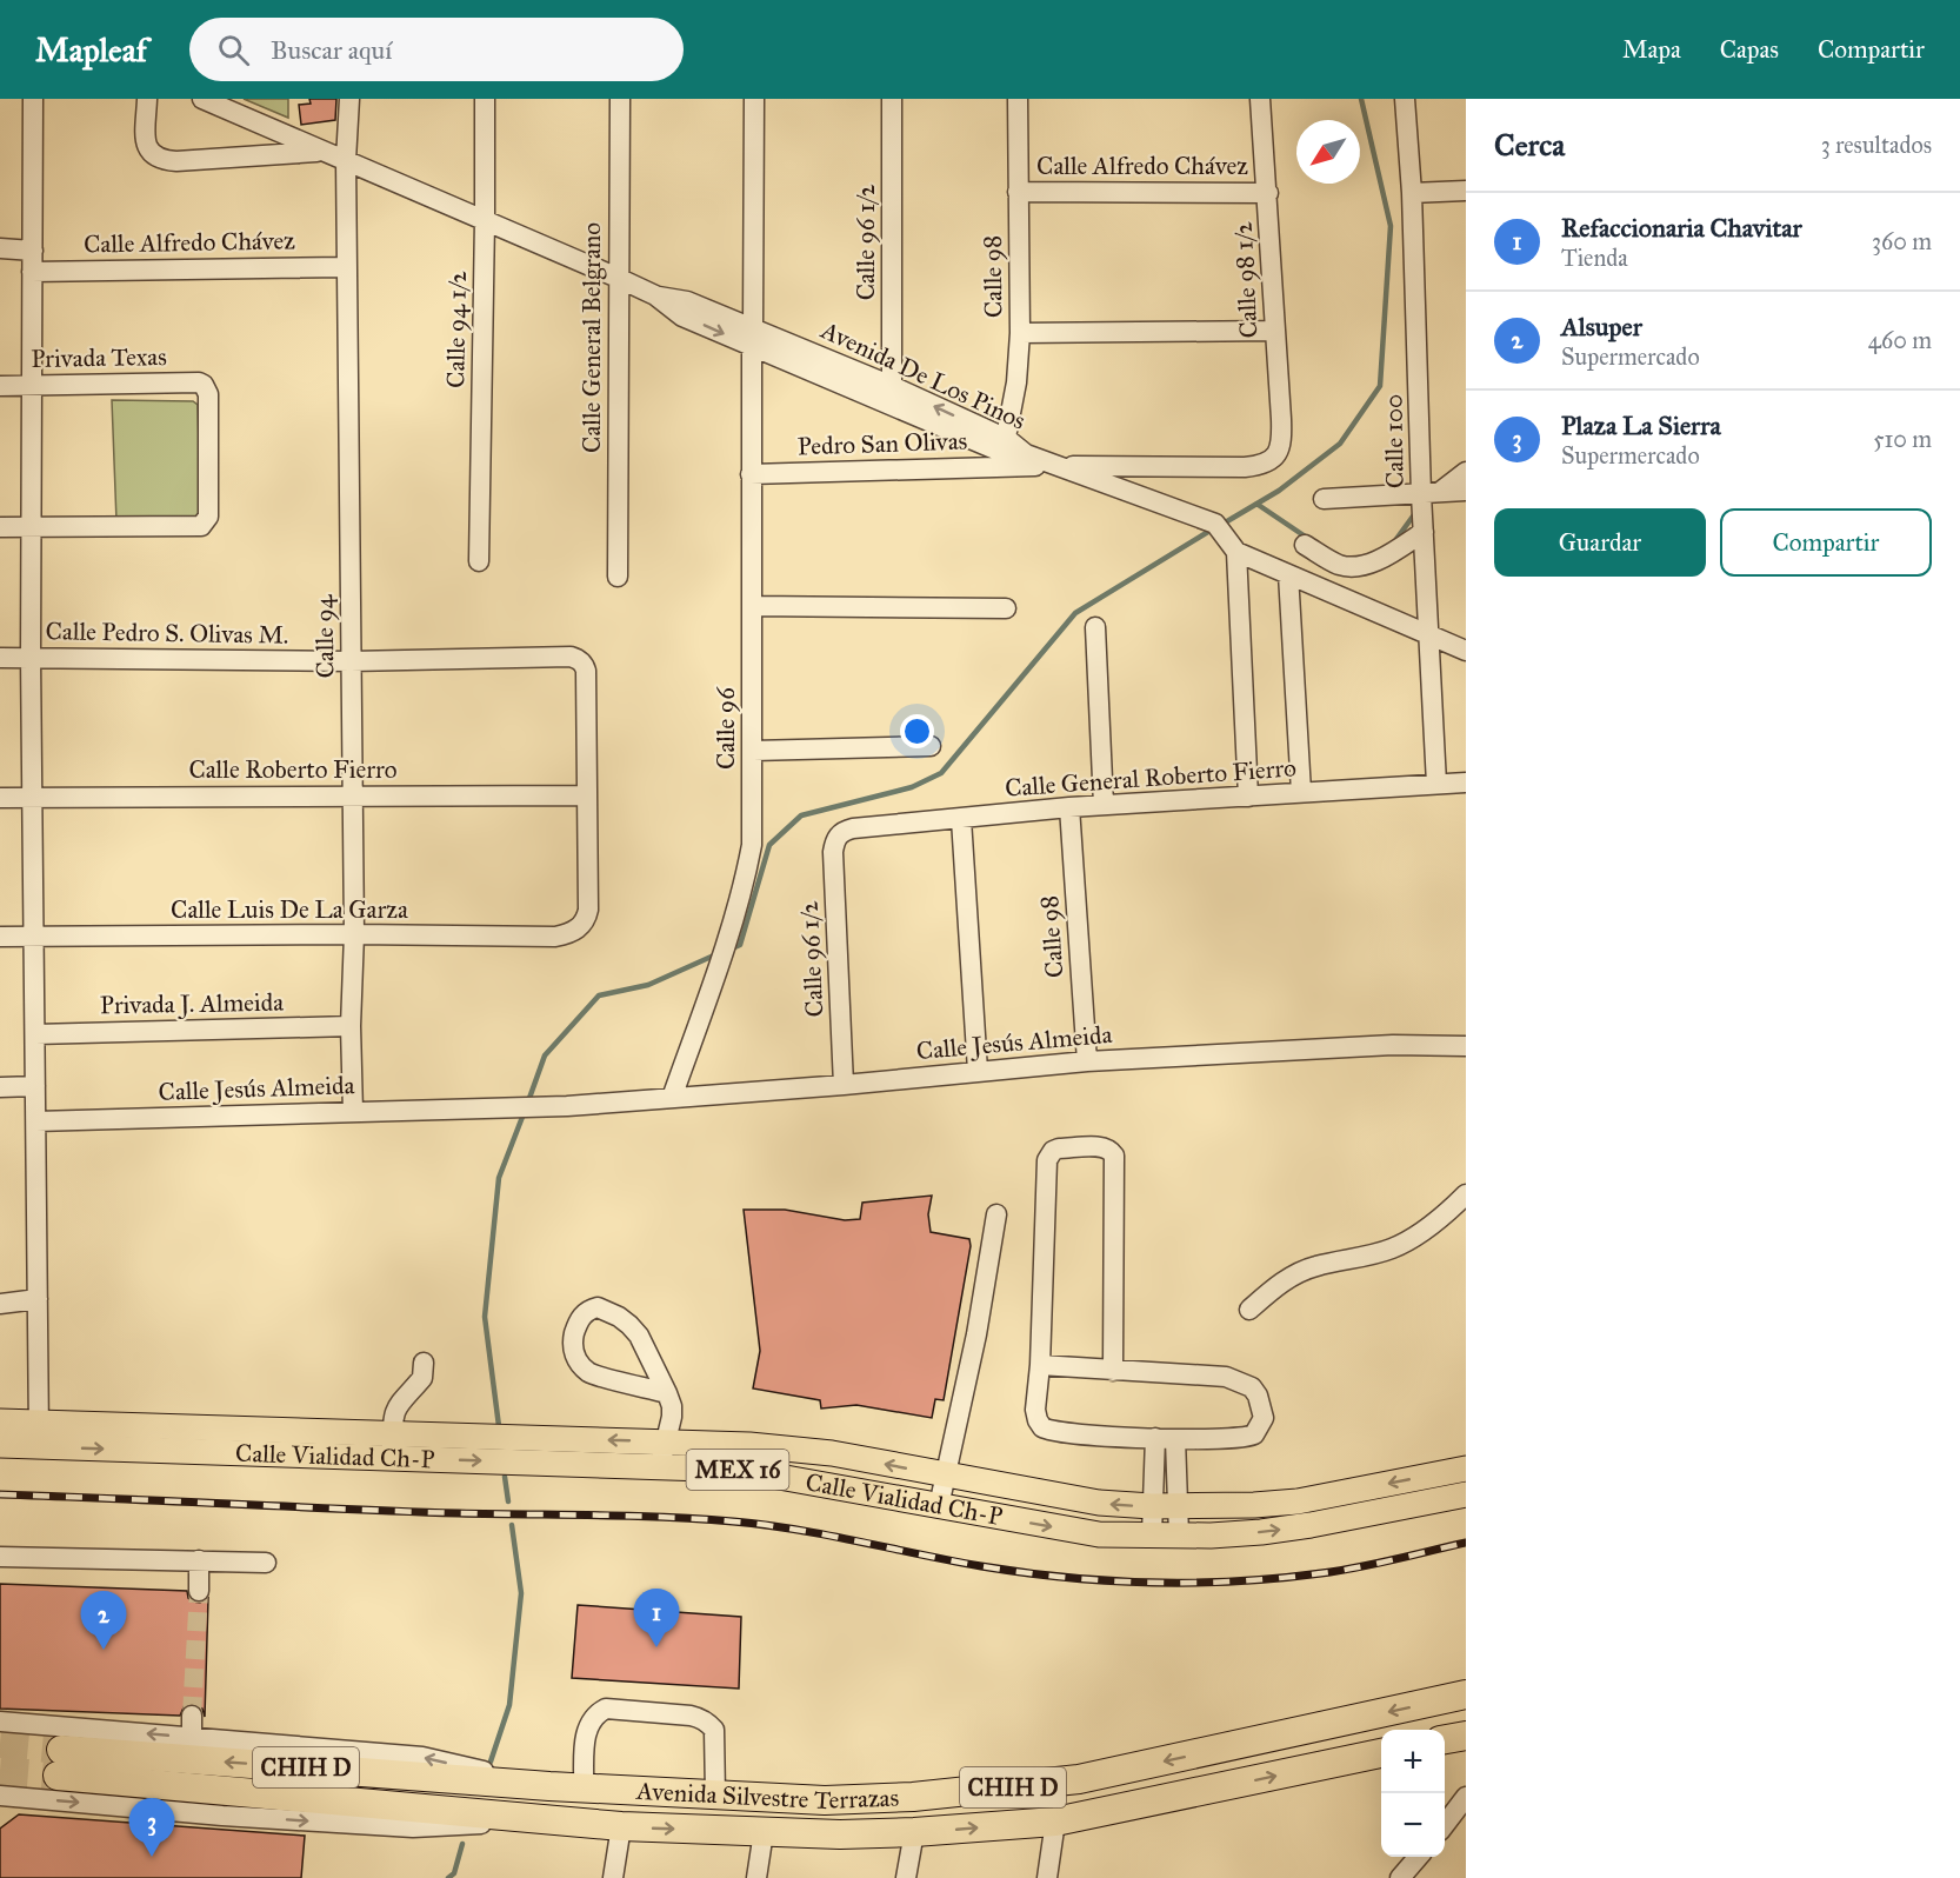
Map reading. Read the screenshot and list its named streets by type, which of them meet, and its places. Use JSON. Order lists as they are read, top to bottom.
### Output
{
  "streets": {
    "highway": ["CHIH D", "Avenida Silvestre Terrazas"],
    "main road": ["Calle Vialidad Ch-P", "MEX 16"],
    "street": [
      "Calle Alfredo Chávez",
      "Calle 96 1/2",
      "Calle 98",
      "Calle 98 1/2",
      "Calle 94 1/2",
      "Calle General Belgrano",
      "Privada Texas",
      "Avenida De Los Pinos",
      "Calle 100",
      "Pedro San Olivas",
      "Calle Pedro S. Olivas M.",
      "Calle 94",
      "Calle 96",
      "Calle Roberto Fierro",
      "Calle General Roberto Fierro",
      "Calle Luis De La Garza",
      "Privada J. Almeida",
      "Calle Jesús Almeida"
    ]
  },
  "crossings": [
    ["Calle Alfredo Chávez", "Calle 98"],
    ["Calle Alfredo Chávez", "Calle 98 1/2"],
    ["Calle Alfredo Chávez", "Calle 94"],
    ["Calle 96 1/2", "Avenida De Los Pinos"],
    ["Calle 96 1/2", "Calle General Roberto Fierro"],
    ["Calle 96 1/2", "Calle Jesús Almeida"],
    ["Calle 98", "Avenida De Los Pinos"],
    ["Calle 98", "Pedro San Olivas"],
    ["Calle 98", "Calle General Roberto Fierro"],
    ["Calle 98", "Calle Jesús Almeida"],
    ["Calle 98 1/2", "Pedro San Olivas"],
    ["Calle 94 1/2", "Avenida De Los Pinos"],
    ["Calle General Belgrano", "Avenida De Los Pinos"],
    ["Avenida De Los Pinos", "Pedro San Olivas"],
    ["Avenida De Los Pinos", "Calle 94"],
    ["Avenida De Los Pinos", "Calle 96"],
    ["Calle 100", "Calle General Roberto Fierro"],
    ["Pedro San Olivas", "Calle 96"],
    ["Calle Pedro S. Olivas M.", "Calle 94"],
    ["Calle Pedro S. Olivas M.", "Calle Roberto Fierro"],
    ["Calle Pedro S. Olivas M.", "Calle Luis De La Garza"],
    ["Calle 94", "Calle Roberto Fierro"],
    ["Calle 94", "Calle Luis De La Garza"],
    ["Calle 94", "Privada J. Almeida"],
    ["Calle 94", "Calle Jesús Almeida"],
    ["Calle 96", "Calle Jesús Almeida"],
    ["Calle Roberto Fierro", "Calle Luis De La Garza"],
    ["CHIH D", "Avenida Silvestre Terrazas"]
  ],
  "north": "bottom left",
  "page": {
    "header": "Mapleaf",
    "search": "Buscar aquí",
    "nav": ["Mapa", "Capas", "Compartir"],
    "heading": ["Cerca", "3 resultados"],
    "list": [
      {
        "mark": "1",
        "name": "Refaccionaria Chavitar",
        "note": "Tienda",
        "value": "360 m"
      },
      {
        "mark": "2",
        "name": "Alsuper",
        "note": "Supermercado",
        "value": "460 m"
      },
      {
        "mark": "3",
        "name": "Plaza La Sierra",
        "note": "Supermercado",
        "value": "510 m"
      }
    ],
    "buttons": ["Guardar", "Compartir"],
    "pins": ["1", "2", "3"],
    "map_buttons": ["+", "−"]
  }
}
